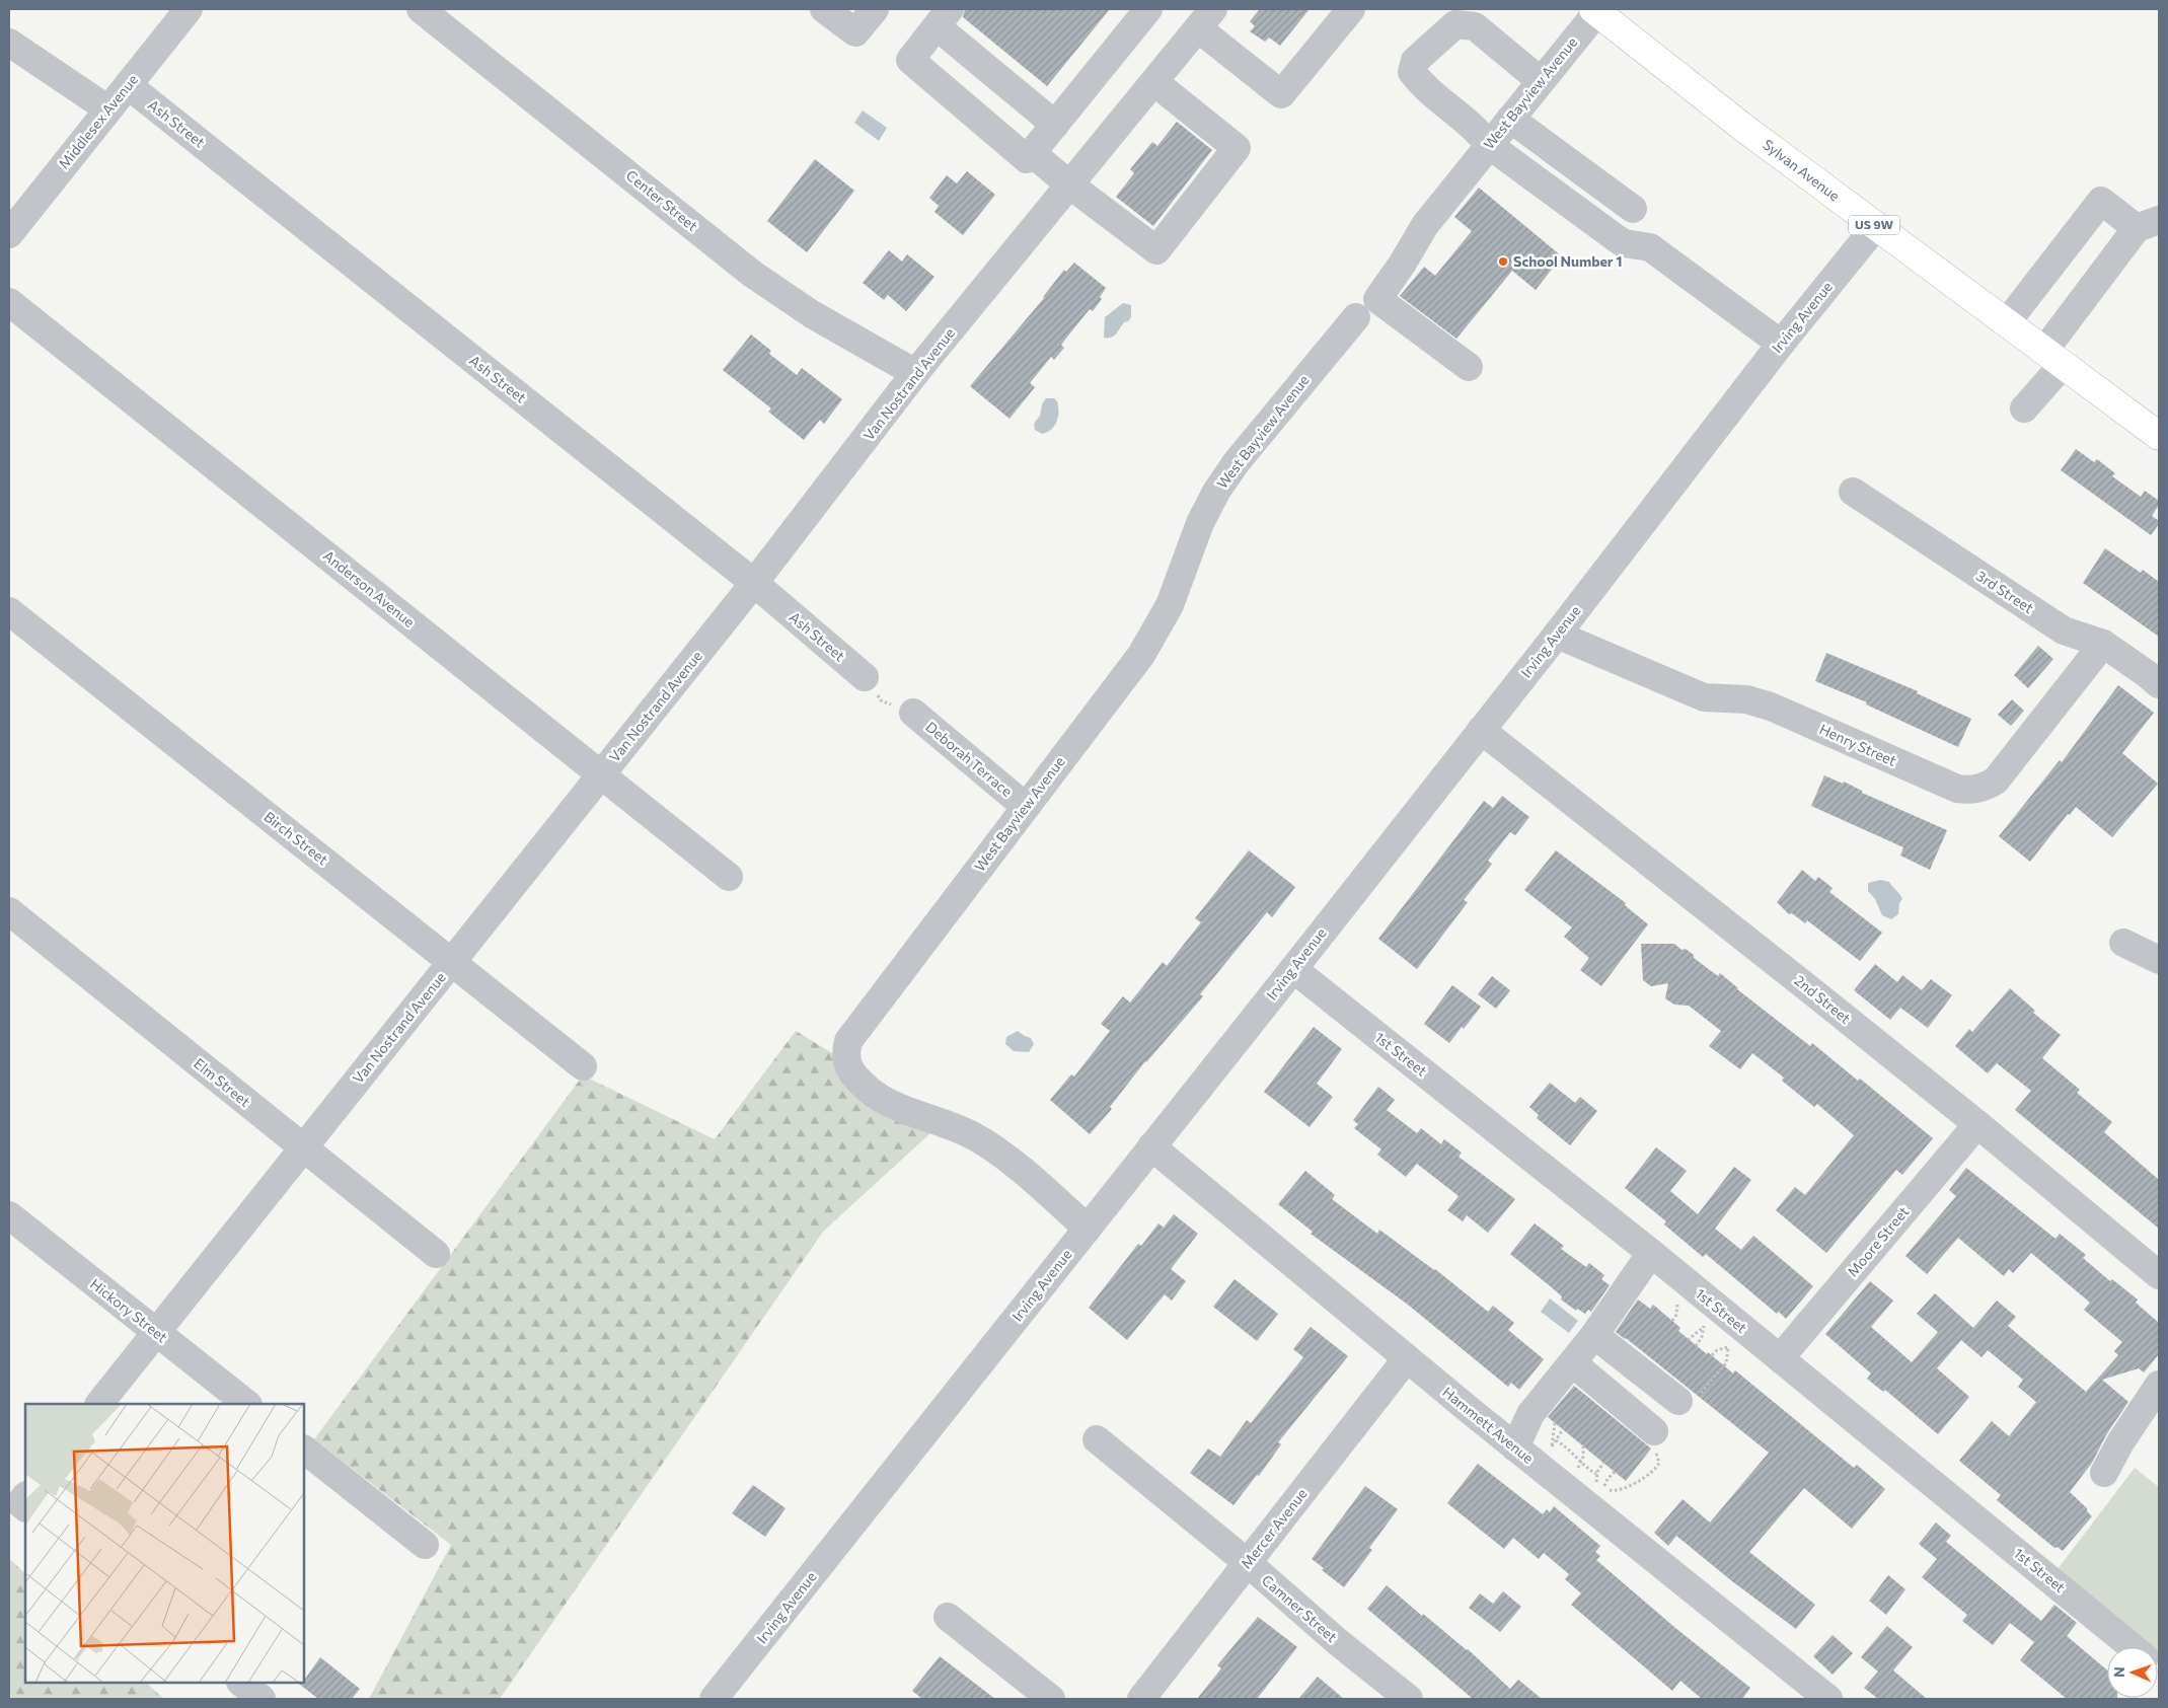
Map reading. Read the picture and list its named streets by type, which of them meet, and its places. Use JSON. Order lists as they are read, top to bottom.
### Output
{
  "streets": {
    "main road": ["Sylvan Avenue", "US 9W"],
    "street": [
      "West Bayview Avenue",
      "Middlesex Avenue",
      "Ash Street",
      "Center Street",
      "Irving Avenue",
      "Van Nostrand Avenue",
      "Anderson Avenue",
      "3rd Street",
      "Henry Street",
      "Deborah Terrace",
      "Birch Street",
      "2nd Street",
      "1st Street",
      "Elm Street",
      "Moore Street",
      "Hickory Street",
      "Hammett Avenue",
      "Mercer Avenue",
      "Camner Street"
    ]
  },
  "crossings": [
    ["West Bayview Avenue", "Sylvan Avenue"],
    ["West Bayview Avenue", "Irving Avenue"],
    ["West Bayview Avenue", "Deborah Terrace"],
    ["Middlesex Avenue", "Ash Street"],
    ["Ash Street", "Van Nostrand Avenue"],
    ["Sylvan Avenue", "Irving Avenue"],
    ["Center Street", "Van Nostrand Avenue"],
    ["Irving Avenue", "Henry Street"],
    ["Irving Avenue", "2nd Street"],
    ["Irving Avenue", "1st Street"],
    ["Irving Avenue", "Hammett Avenue"],
    ["Van Nostrand Avenue", "Anderson Avenue"],
    ["Van Nostrand Avenue", "Birch Street"],
    ["Van Nostrand Avenue", "Elm Street"],
    ["Van Nostrand Avenue", "Hickory Street"],
    ["3rd Street", "Henry Street"],
    ["2nd Street", "Moore Street"],
    ["1st Street", "Moore Street"],
    ["Hammett Avenue", "Mercer Avenue"],
    ["Mercer Avenue", "Camner Street"]
  ],
  "places": ["School Number 1"],
  "north": "left"
}
